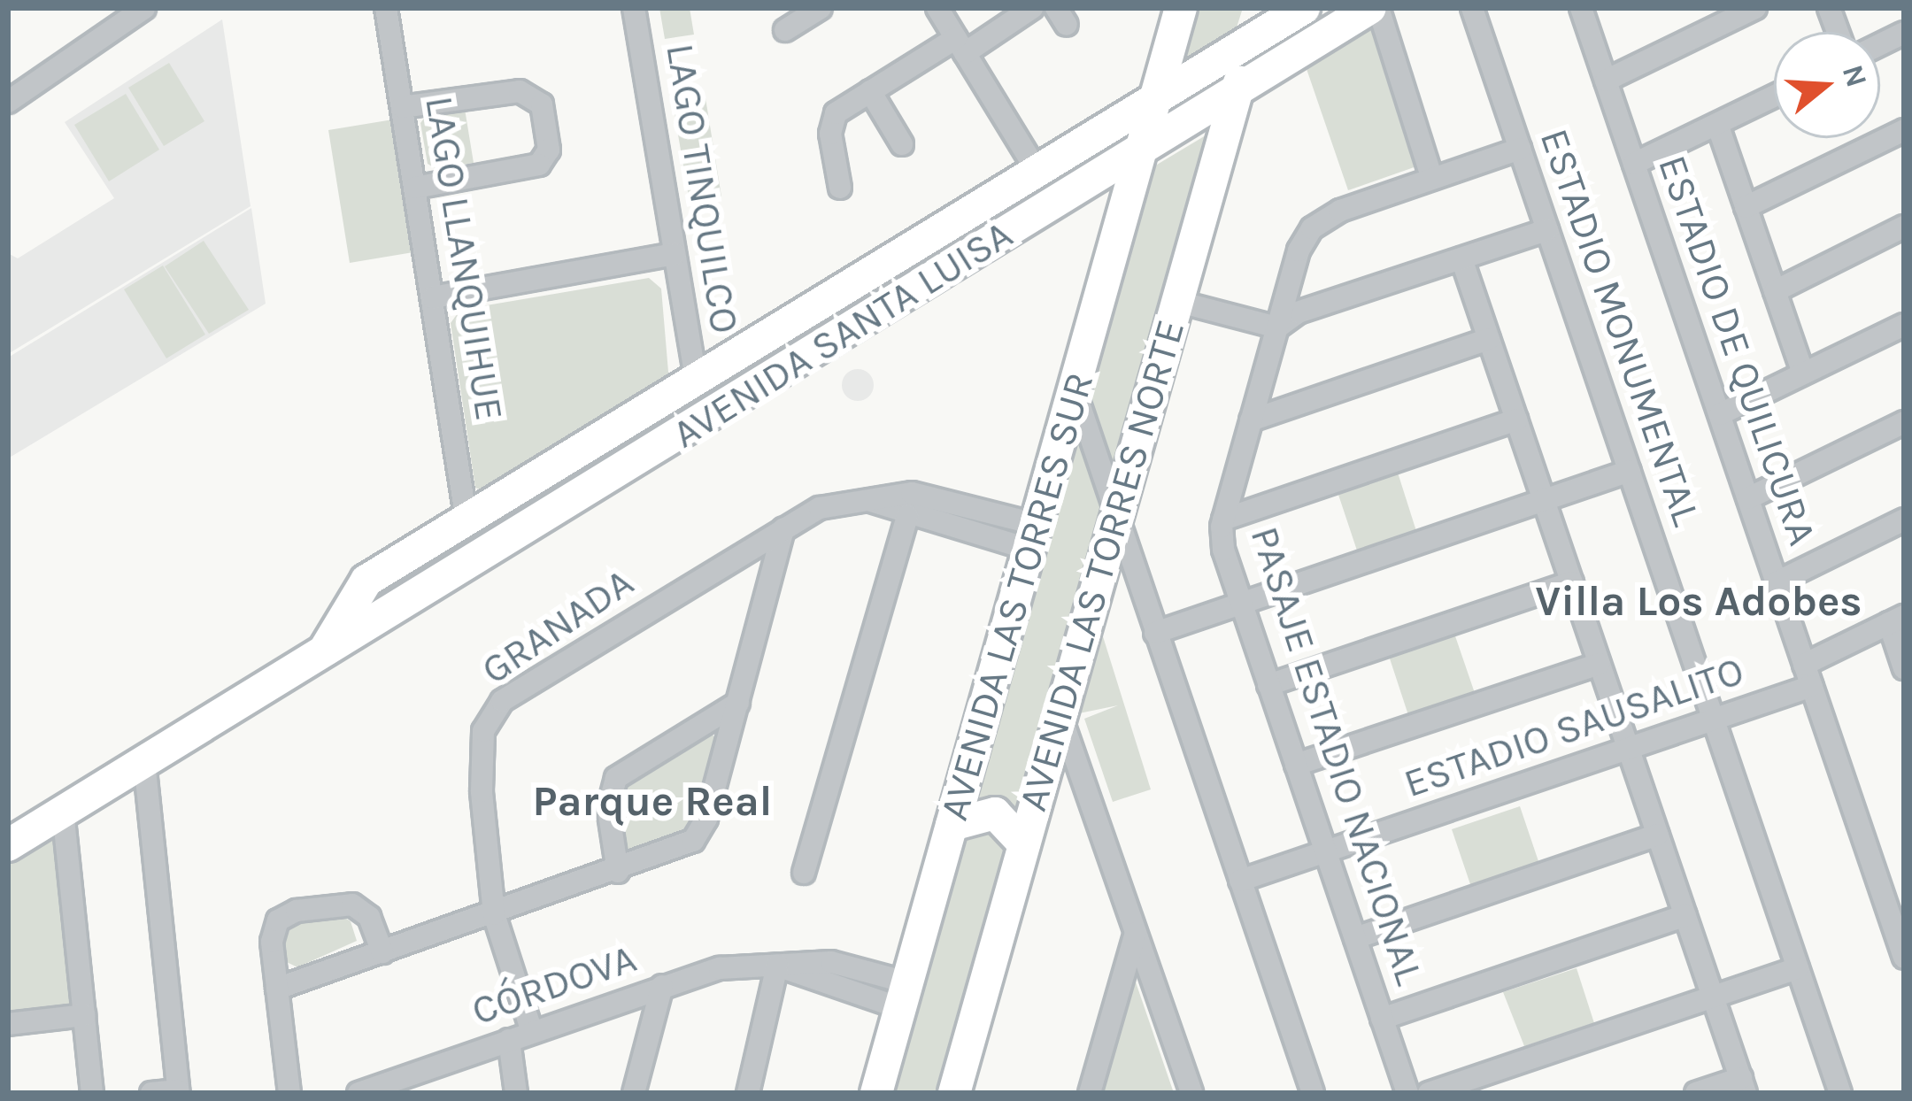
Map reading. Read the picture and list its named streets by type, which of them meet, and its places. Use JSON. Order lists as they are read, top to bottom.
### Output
{
  "streets": {
    "main road": ["AVENIDA SANTA LUISA", "AVENIDA LAS TORRES NORTE", "AVENIDA LAS TORRES SUR"],
    "street": [
      "LAGO TINQUILCO",
      "LAGO LLANQUIHUE",
      "ESTADIO MONUMENTAL",
      "ESTADIO DE QUILICURA",
      "GRANADA",
      "ESTADIO SAUSALITO",
      "PASAJE ESTADIO NACIONAL",
      "CÓRDOVA"
    ]
  },
  "crossings": [
    ["LAGO TINQUILCO", "AVENIDA SANTA LUISA"],
    ["LAGO LLANQUIHUE", "AVENIDA SANTA LUISA"],
    ["ESTADIO MONUMENTAL", "ESTADIO SAUSALITO"],
    ["ESTADIO MONUMENTAL", "PASAJE ESTADIO NACIONAL"],
    ["AVENIDA SANTA LUISA", "AVENIDA LAS TORRES NORTE"],
    ["AVENIDA SANTA LUISA", "AVENIDA LAS TORRES SUR"],
    ["ESTADIO DE QUILICURA", "ESTADIO SAUSALITO"],
    ["AVENIDA LAS TORRES SUR", "GRANADA"],
    ["AVENIDA LAS TORRES SUR", "CÓRDOVA"],
    ["ESTADIO SAUSALITO", "PASAJE ESTADIO NACIONAL"]
  ],
  "districts": ["Villa Los Adobes", "Parque Real"],
  "north": "right"
}
